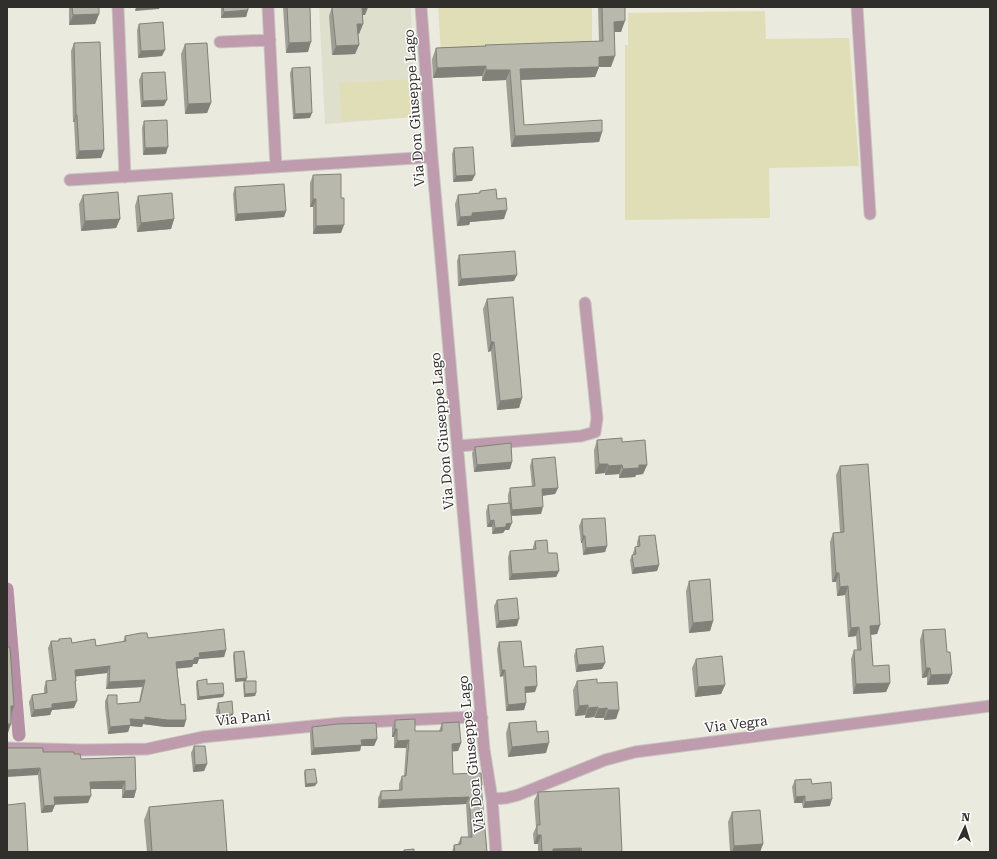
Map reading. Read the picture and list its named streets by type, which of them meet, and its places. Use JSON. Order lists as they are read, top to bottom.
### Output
{
  "streets": {
    "street": ["Via Don Giuseppe Lago", "Via Pani", "Via Vegra"]
  },
  "crossings": [
    ["Via Don Giuseppe Lago", "Via Pani"],
    ["Via Don Giuseppe Lago", "Via Vegra"]
  ],
  "north": "top"
}
